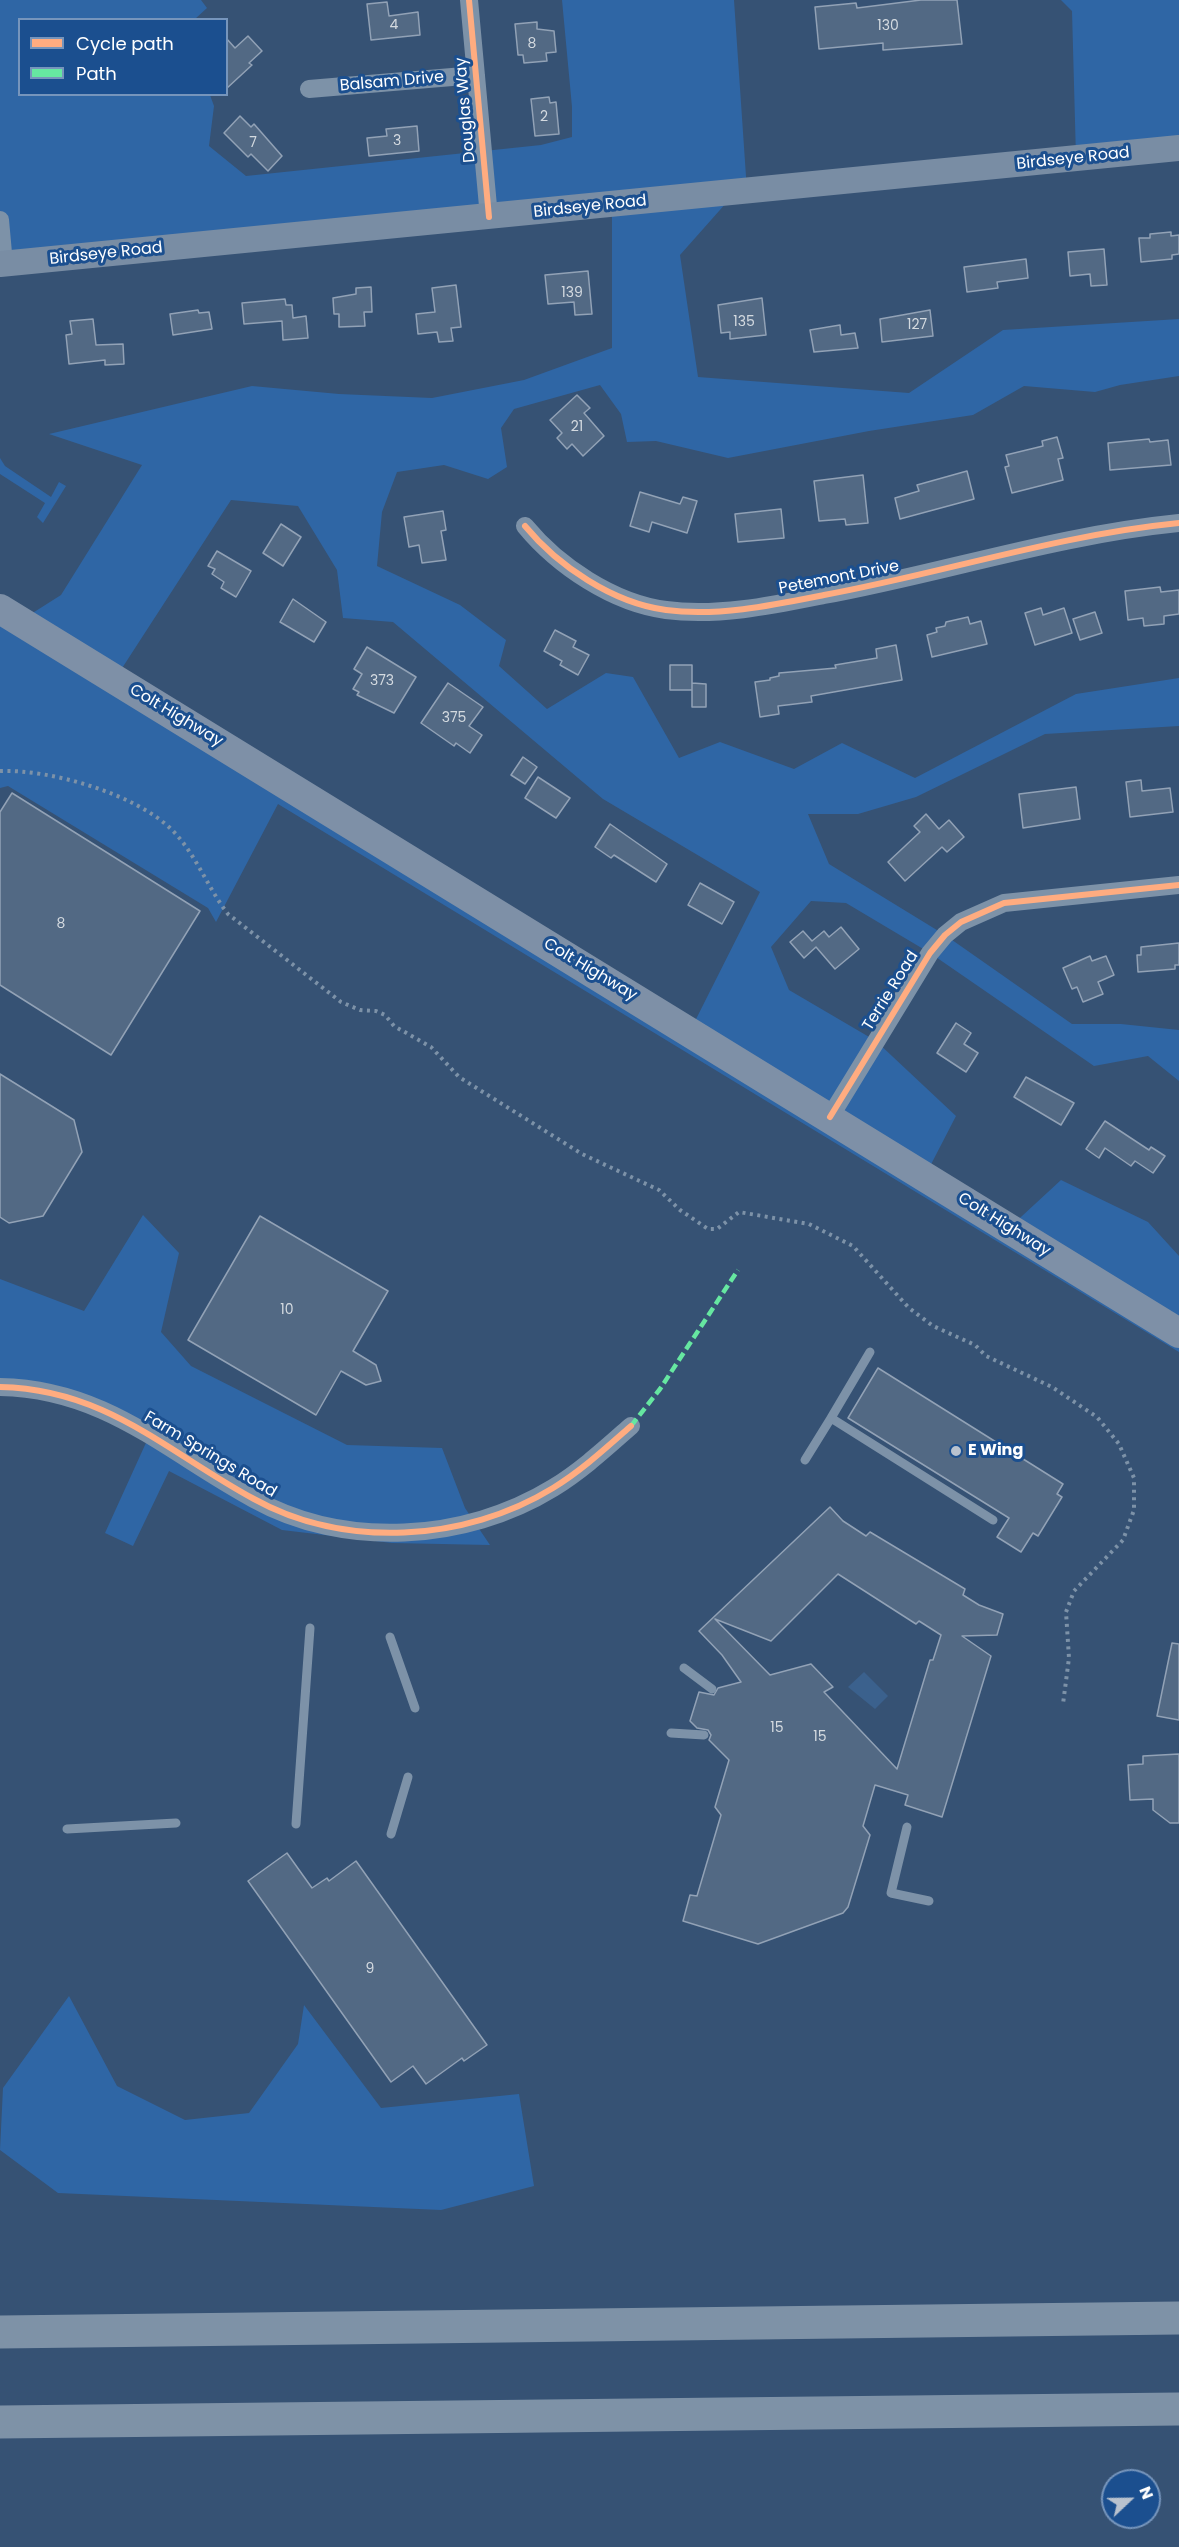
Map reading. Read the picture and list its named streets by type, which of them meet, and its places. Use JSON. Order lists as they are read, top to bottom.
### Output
{
  "streets": {
    "highway": ["Colt Highway"],
    "main road": ["Birdseye Road"],
    "street": [
      "Balsam Drive",
      "Douglas Way",
      "Petemont Drive",
      "Terrie Road",
      "Farm Springs Road"
    ]
  },
  "crossings": [
    ["Balsam Drive", "Douglas Way"],
    ["Douglas Way", "Birdseye Road"],
    ["Colt Highway", "Terrie Road"]
  ],
  "places": ["E Wing"],
  "house_numbers": [
    "4",
    "130",
    "8",
    "2",
    "3",
    "7",
    "139",
    "135",
    "127",
    "21",
    "373",
    "375",
    "8",
    "10",
    "15",
    "15",
    "9"
  ],
  "legend": ["Cycle path", "Path"],
  "north": "right"
}
